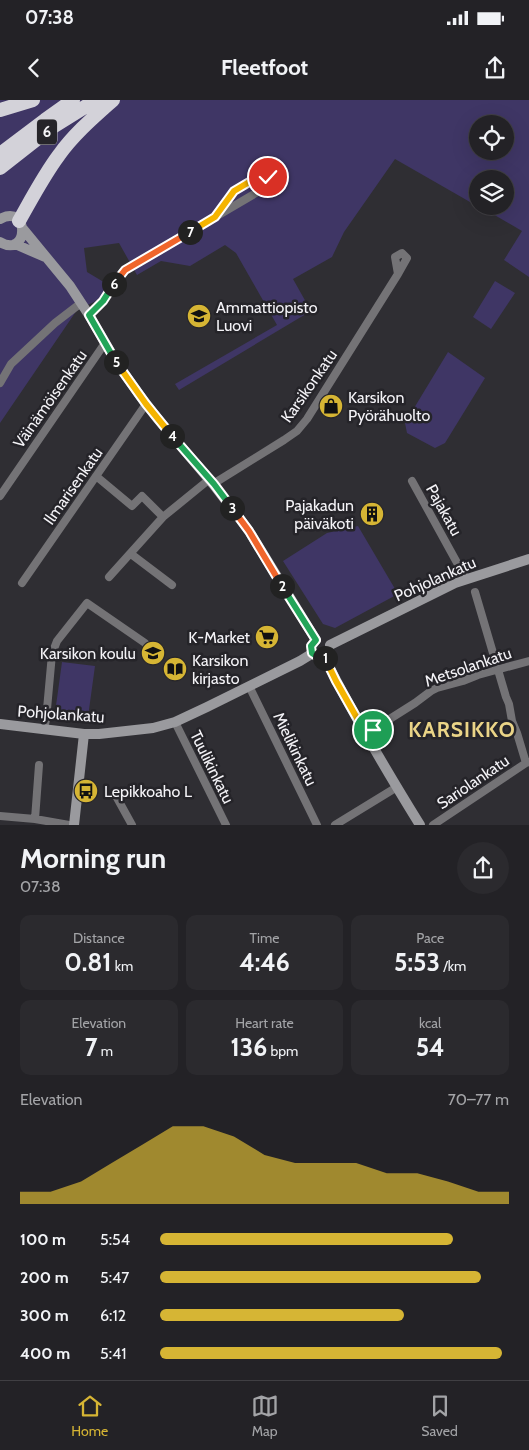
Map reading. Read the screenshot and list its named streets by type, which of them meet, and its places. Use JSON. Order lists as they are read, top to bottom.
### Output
{
  "streets": {
    "highway": ["6"],
    "street": [
      "Karsikonkatu",
      "Väinämöisenkatu",
      "Ilmarisenkatu",
      "Pajakatu",
      "Pohjolankatu",
      "Metsolankatu",
      "Mielikinkatu",
      "Tuulikinkatu",
      "Sariolankatu"
    ]
  },
  "crossings": [
    ["Pajakatu", "Pohjolankatu"],
    ["Pohjolankatu", "Mielikinkatu"],
    ["Pohjolankatu", "Tuulikinkatu"]
  ],
  "districts": ["KARSIKKO"],
  "places": {
    "school or university": ["Ammattiopisto Luovi", "Karsikon koulu"],
    "shop": ["Karsikon Pyörähuolto"],
    "building": ["Pajakadun päiväkoti"],
    "supermarket": ["K-Market"],
    "library": ["Karsikon kirjasto"],
    "bus stop": ["Lepikkoaho L"]
  },
  "page": {
    "status": "07:38",
    "header": "Fleetfoot",
    "pins": [
      "7",
      "6",
      "5",
      "4",
      "3",
      "2",
      "1"
    ],
    "heading": ["Morning run", "07:38"],
    "stats": [
      ["Distance", "0.81 km"],
      ["Time", "4:46"],
      ["Pace", "5:53 /km"],
      ["Elevation", "7 m"],
      ["Heart rate", "136 bpm"],
      ["kcal", "54"]
    ],
    "chart": ["Elevation", "70–77 m"],
    "list": [
      {
        "name": "100 m",
        "note": "5:54"
      },
      {
        "name": "200 m",
        "note": "5:47"
      },
      {
        "name": "300 m",
        "note": "6:12"
      },
      {
        "name": "400 m",
        "note": "5:41"
      }
    ],
    "tabs": ["Home", "Map", "Saved"]
  }
}
